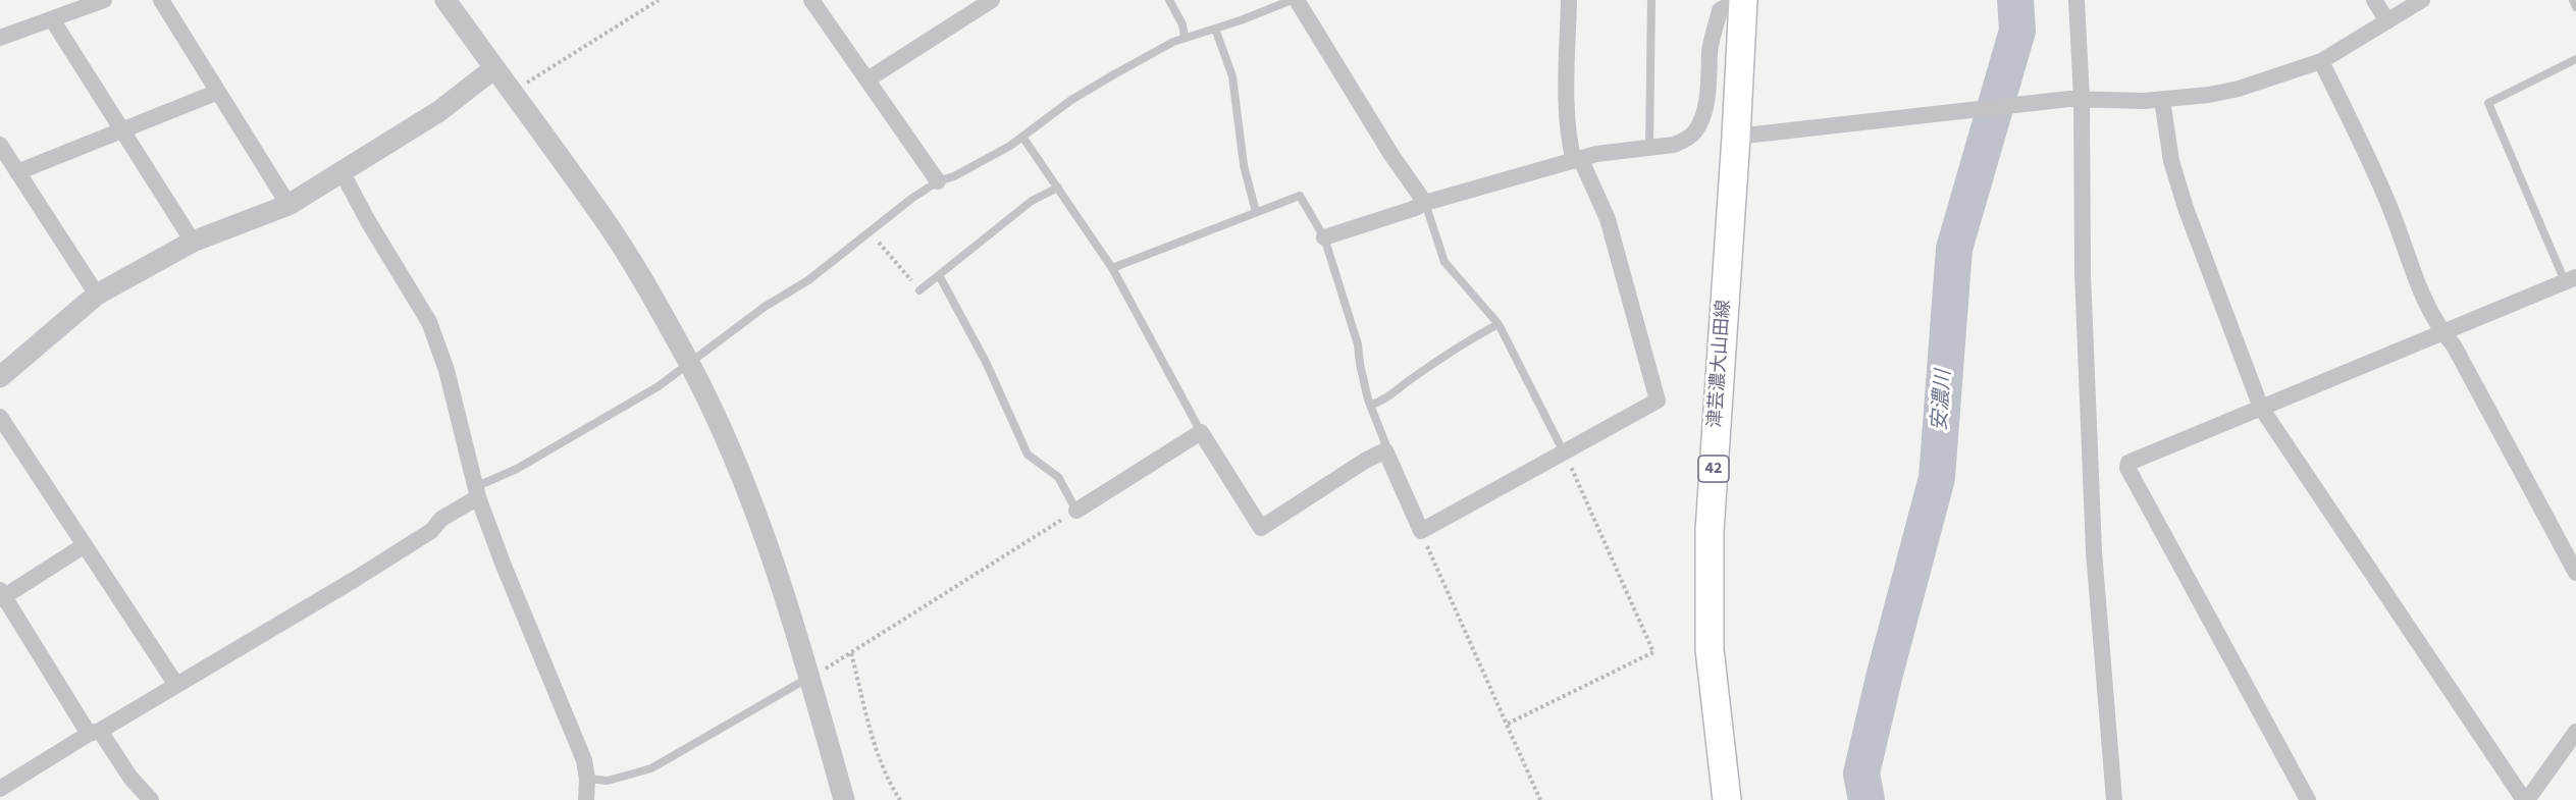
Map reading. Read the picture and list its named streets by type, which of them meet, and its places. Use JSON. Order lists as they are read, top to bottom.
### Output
{
  "streets": {
    "main road": ["津芸濃大山田線", "42"]
  },
  "water": ["安濃川"]
}
